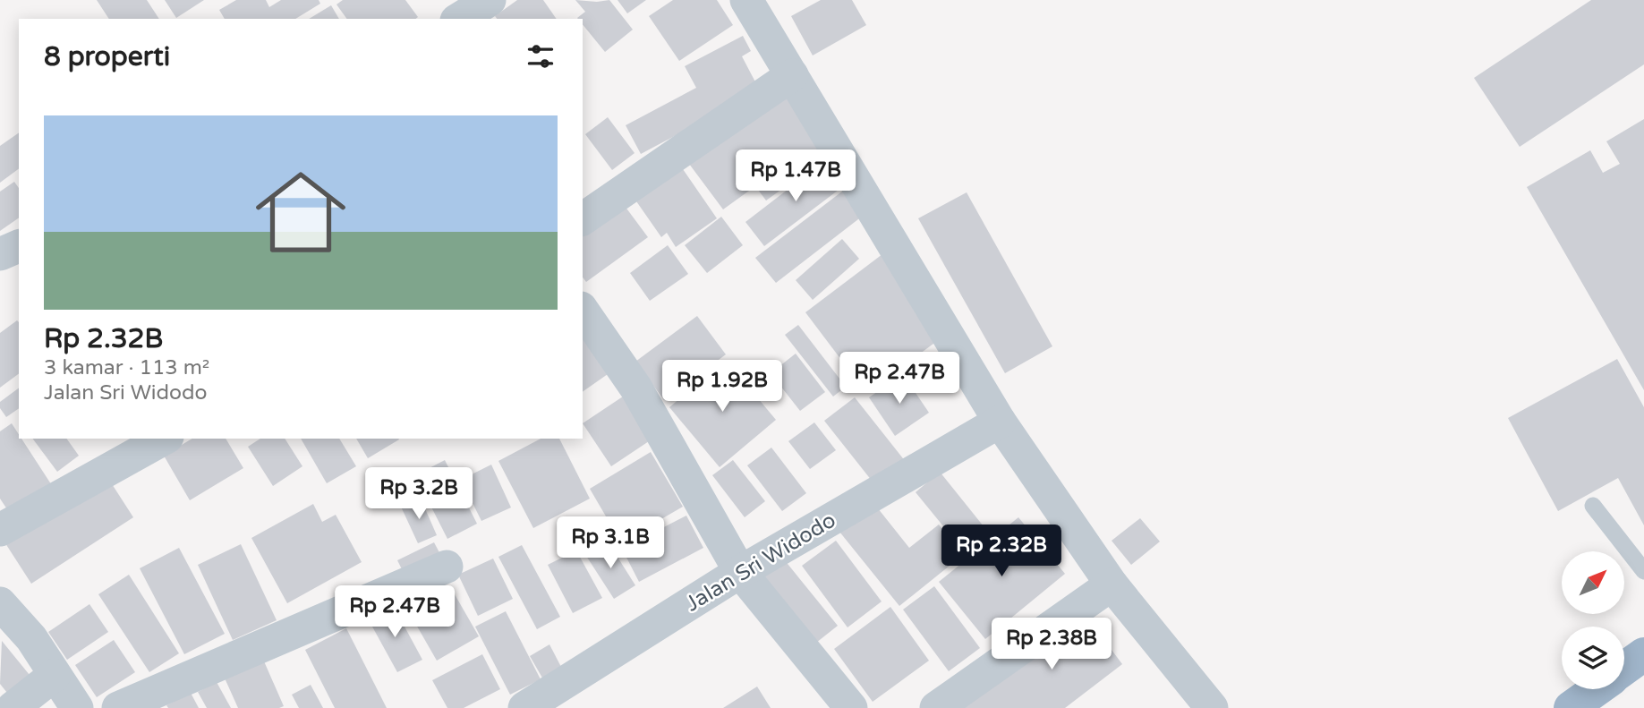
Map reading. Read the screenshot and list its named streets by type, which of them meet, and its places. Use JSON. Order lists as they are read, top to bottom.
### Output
{
  "streets": {
    "street": ["Jalan Sri Widodo"]
  },
  "north": "top right",
  "page": {
    "heading": "8 properti",
    "list": [
      {
        "name": "Rp 2.32B",
        "note": "3 kamar · 113 m² · Jalan Sri Widodo"
      }
    ],
    "price": [
      "Rp 1.47B",
      "Rp 2.47B",
      "Rp 1.92B",
      "Rp 3.2B",
      "Rp 3.1B",
      "Rp 2.32B",
      "Rp 2.47B",
      "Rp 2.38B"
    ]
  }
}
